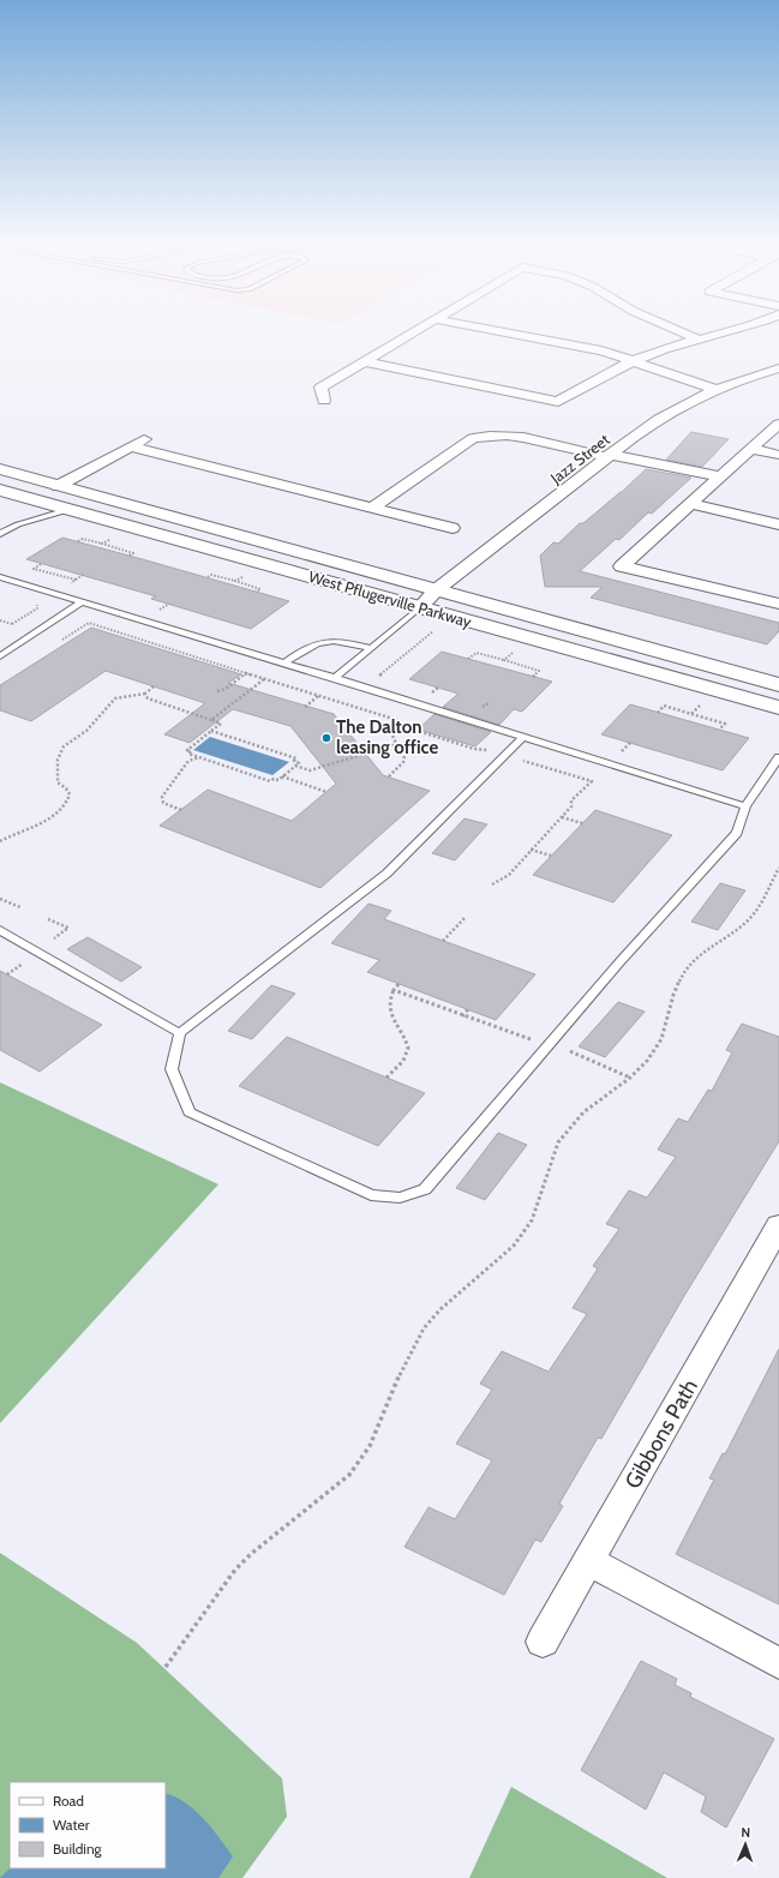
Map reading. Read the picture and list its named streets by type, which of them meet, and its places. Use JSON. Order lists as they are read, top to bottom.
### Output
{
  "streets": {
    "main road": ["West Pflugerville Parkway"],
    "street": ["Jazz Street", "Gibbons Path"]
  },
  "crossings": [
    ["Jazz Street", "West Pflugerville Parkway"]
  ],
  "places": ["The Dalton leasing office"],
  "legend": ["Road", "Water", "Building"],
  "north": "top"
}
